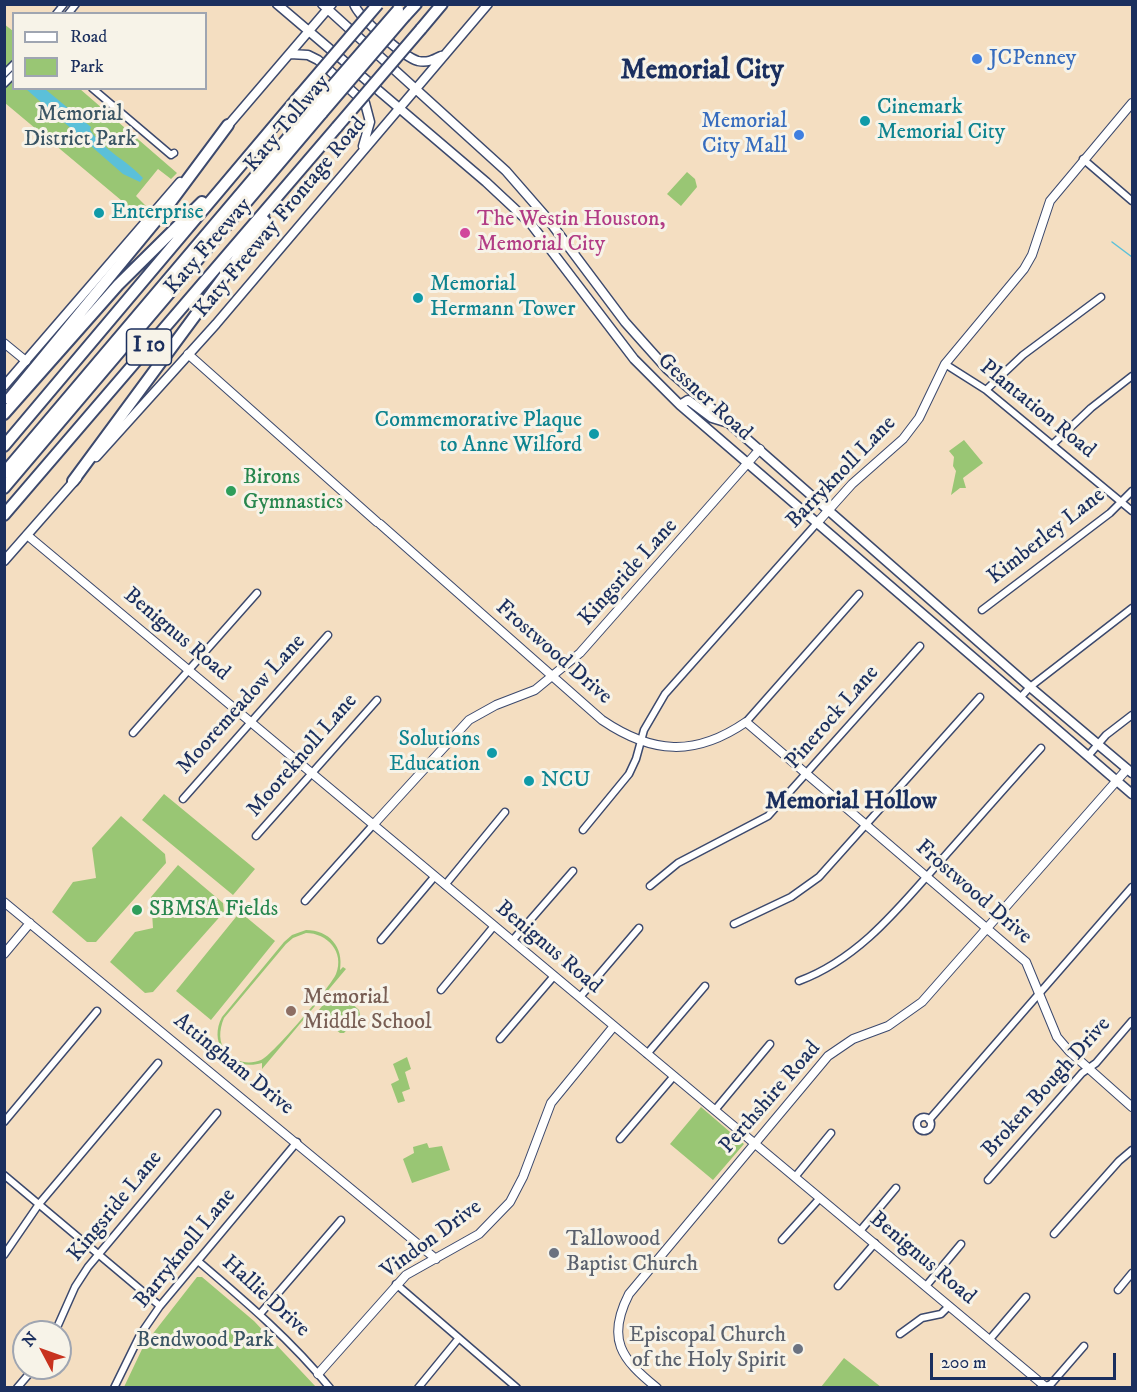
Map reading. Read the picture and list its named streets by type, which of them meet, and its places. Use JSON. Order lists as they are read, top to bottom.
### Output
{
  "streets": {
    "highway": ["Katy Tollway", "Katy Freeway", "I 10"],
    "main road": ["Katy Freeway Frontage Road", "Gessner Road"],
    "street": [
      "Plantation Road",
      "Barryknoll Lane",
      "Kimberley Lane",
      "Kingsride Lane",
      "Benignus Road",
      "Frostwood Drive",
      "Mooremeadow Lane",
      "Pinerock Lane",
      "Mooreknoll Lane",
      "Attingham Drive",
      "Broken Bough Drive",
      "Perthshire Road",
      "Vindon Drive",
      "Hallie Drive"
    ]
  },
  "crossings": [
    ["Katy Freeway Frontage Road", "Gessner Road"],
    ["Katy Freeway Frontage Road", "Benignus Road"],
    ["Katy Freeway Frontage Road", "Frostwood Drive"],
    ["Gessner Road", "Barryknoll Lane"],
    ["Gessner Road", "Kingsride Lane"],
    ["Gessner Road", "Perthshire Road"],
    ["Plantation Road", "Barryknoll Lane"],
    ["Plantation Road", "Kimberley Lane"],
    ["Barryknoll Lane", "Frostwood Drive"],
    ["Barryknoll Lane", "Attingham Drive"],
    ["Barryknoll Lane", "Hallie Drive"],
    ["Kingsride Lane", "Benignus Road"],
    ["Kingsride Lane", "Frostwood Drive"],
    ["Benignus Road", "Mooremeadow Lane"],
    ["Benignus Road", "Mooreknoll Lane"],
    ["Benignus Road", "Perthshire Road"],
    ["Benignus Road", "Vindon Drive"],
    ["Frostwood Drive", "Pinerock Lane"],
    ["Frostwood Drive", "Broken Bough Drive"],
    ["Frostwood Drive", "Perthshire Road"],
    ["Attingham Drive", "Vindon Drive"],
    ["Vindon Drive", "Hallie Drive"]
  ],
  "districts": ["Memorial City", "Memorial Hollow"],
  "parks": ["Memorial District Park", "Bendwood Park"],
  "places": [
    "JCPenney",
    "Cinemark Memorial City",
    "Memorial City Mall",
    "Enterprise",
    "The Westin Houston, Memorial City",
    "Memorial Hermann Tower",
    "Commemorative Plaque to Anne Wilford",
    "Birons Gymnastics",
    "Solutions Education",
    "NCU",
    "SBMSA Fields",
    "Memorial Middle School",
    "Tallowood Baptist Church",
    "Episcopal Church of the Holy Spirit"
  ],
  "legend": ["Road", "Park"],
  "scale_bar": "200 m",
  "north": "top left"
}
